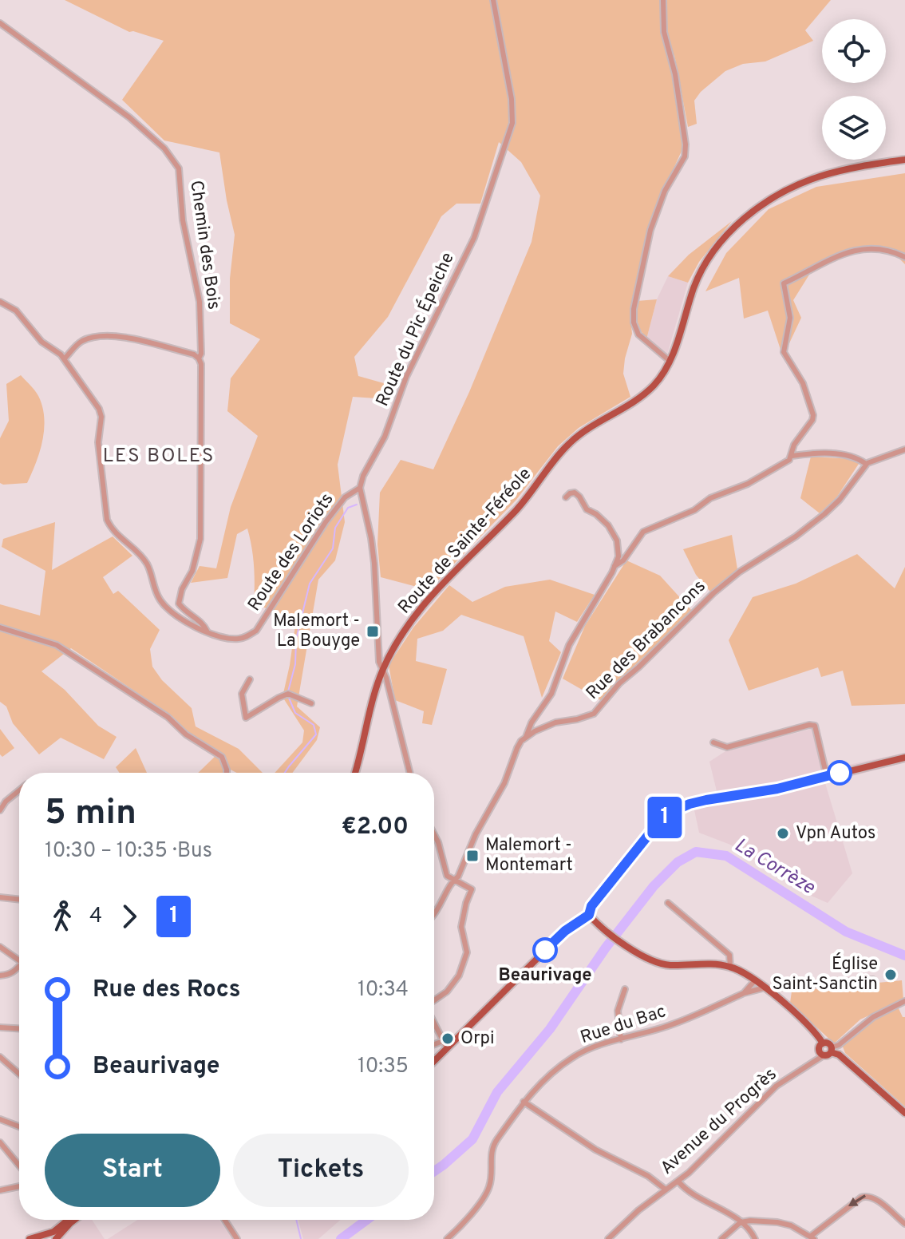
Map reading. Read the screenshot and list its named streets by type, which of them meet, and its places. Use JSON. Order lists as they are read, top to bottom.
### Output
{
  "streets": {
    "main road": ["Route de Sainte-Féréole"],
    "street": [
      "Chemin des Bois",
      "Route du Pic Épeiche",
      "Route des Loriots",
      "Rue des Brabancons",
      "Rue du Bac",
      "Avenue du Progrès"
    ]
  },
  "crossings": [
    ["Chemin des Bois", "Route des Loriots"],
    ["Route du Pic Épeiche", "Route des Loriots"]
  ],
  "districts": ["LES BOLES"],
  "water": ["La Corrèze"],
  "places": {
    "transit": ["Malemort - La Bouyge", "Malemort - Montemart"],
    "other": [
      "Vpn Autos",
      "Beaurivage",
      "Église Saint-Sanctin",
      "Orpi"
    ]
  },
  "lines": ["bus line 1"],
  "page": {
    "on_map": "1",
    "heading": ["5 min", "10:30 – 10:35 · Bus", "€2.00"],
    "legs": ["4", "1"],
    "list": [
      {
        "name": "Rue des Rocs",
        "value": "10:34"
      },
      {
        "name": "Beaurivage",
        "value": "10:35"
      }
    ],
    "buttons": ["Start", "Tickets"]
  }
}
